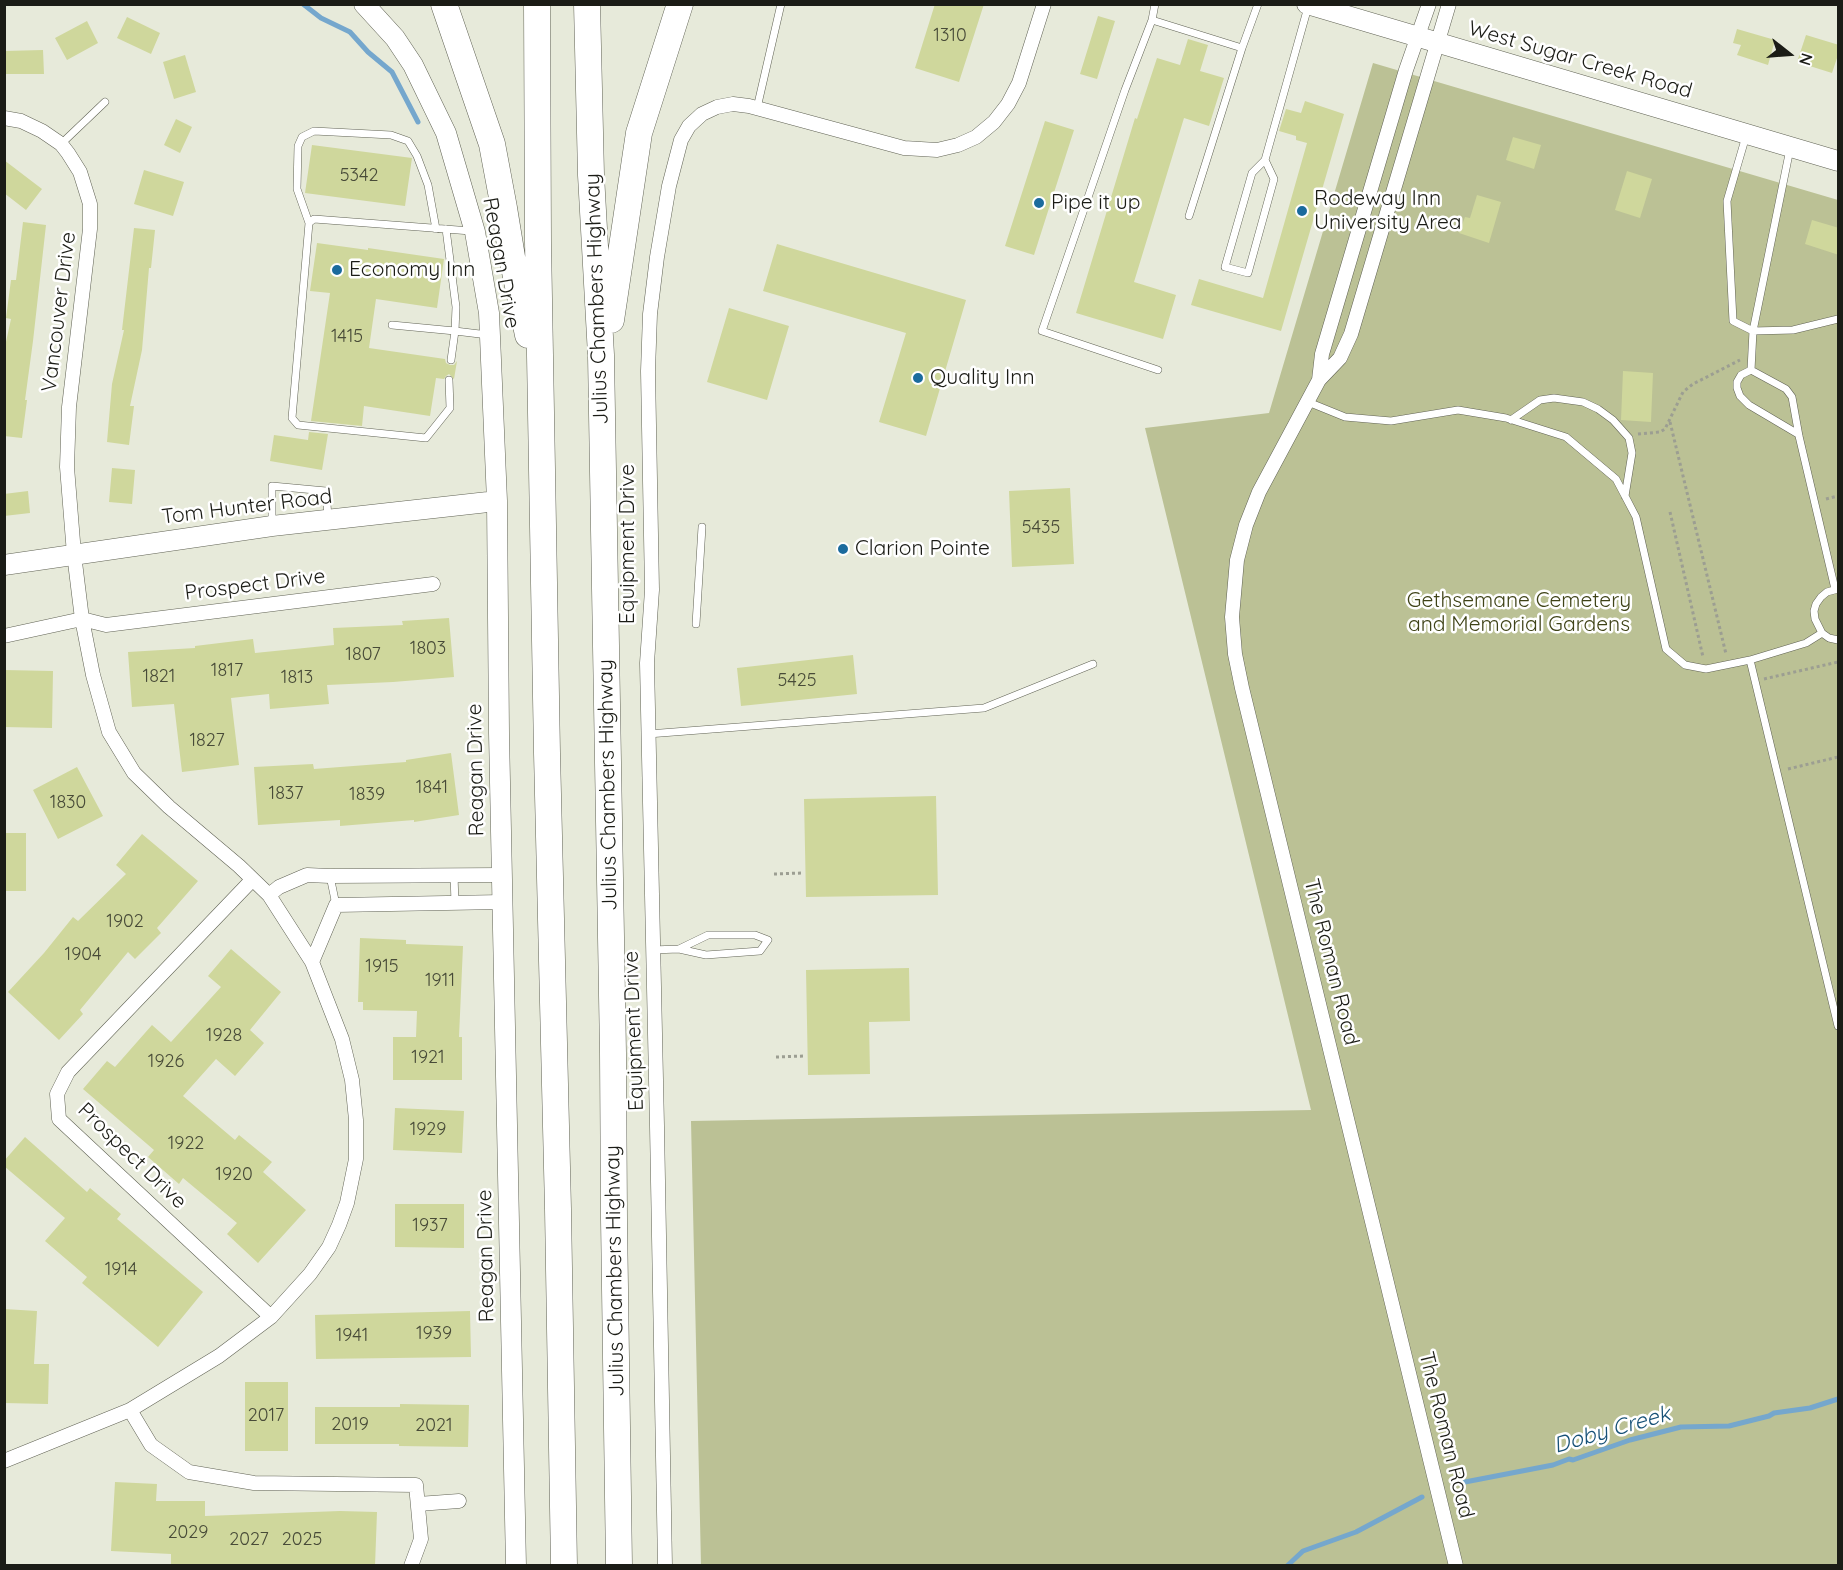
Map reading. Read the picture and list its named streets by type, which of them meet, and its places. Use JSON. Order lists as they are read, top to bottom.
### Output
{
  "streets": {
    "highway": ["Julius Chambers Highway"],
    "street": [
      "West Sugar Creek Road",
      "Reagan Drive",
      "Vancouver Drive",
      "Tom Hunter Road",
      "Equipment Drive",
      "Prospect Drive",
      "The Roman Road"
    ]
  },
  "crossings": [
    ["West Sugar Creek Road", "The Roman Road"],
    ["Reagan Drive", "Tom Hunter Road"],
    ["Vancouver Drive", "Tom Hunter Road"]
  ],
  "water": ["Doby Creek"],
  "parks": ["Gethsemane Cemetery and Memorial Gardens"],
  "places": [
    "Pipe it up",
    "Rodeway Inn University Area",
    "Economy Inn",
    "Quality Inn",
    "Clarion Pointe"
  ],
  "house_numbers": [
    "1310",
    "5342",
    "1415",
    "5435",
    "1803",
    "1807",
    "1817",
    "1821",
    "1813",
    "5425",
    "1827",
    "1841",
    "1837",
    "1839",
    "1830",
    "1902",
    "1904",
    "1915",
    "1911",
    "1928",
    "1921",
    "1926",
    "1929",
    "1922",
    "1920",
    "1937",
    "1914",
    "1939",
    "1941",
    "2017",
    "2019",
    "2021",
    "2029",
    "2027",
    "2025"
  ],
  "north": "right"
}
